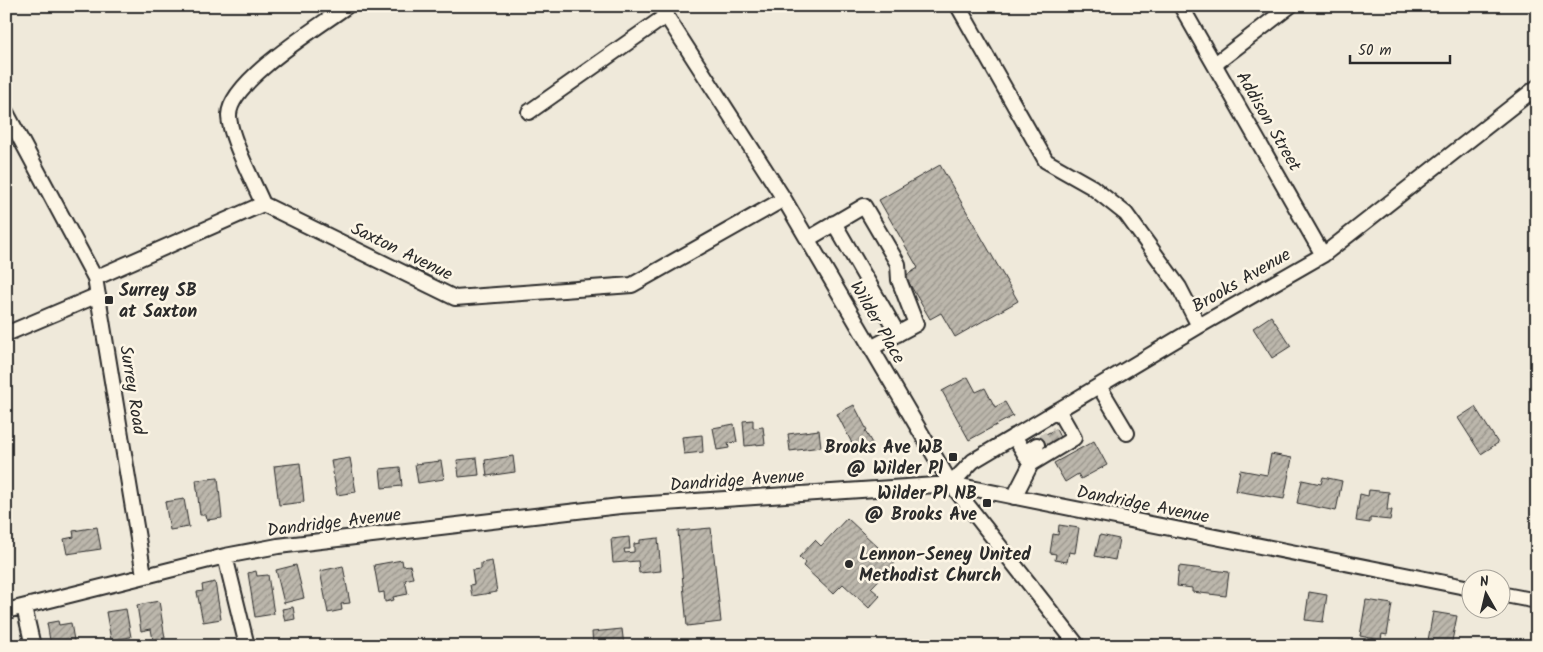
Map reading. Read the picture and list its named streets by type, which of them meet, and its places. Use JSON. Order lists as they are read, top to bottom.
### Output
{
  "streets": {
    "street": [
      "Addison Street",
      "Saxton Avenue",
      "Brooks Avenue",
      "Wilder Place",
      "Surrey Road",
      "Dandridge Avenue"
    ]
  },
  "crossings": [
    ["Addison Street", "Brooks Avenue"],
    ["Saxton Avenue", "Wilder Place"],
    ["Brooks Avenue", "Wilder Place"],
    ["Brooks Avenue", "Dandridge Avenue"],
    ["Wilder Place", "Dandridge Avenue"],
    ["Surrey Road", "Dandridge Avenue"]
  ],
  "places": {
    "transit": ["Surrey SB at Saxton", "Brooks Ave WB @ Wilder Pl", "Wilder Pl NB @ Brooks Ave"],
    "other": ["Lennon-Seney United Methodist Church"]
  },
  "scale_bar": "50 m",
  "north": "top"
}
